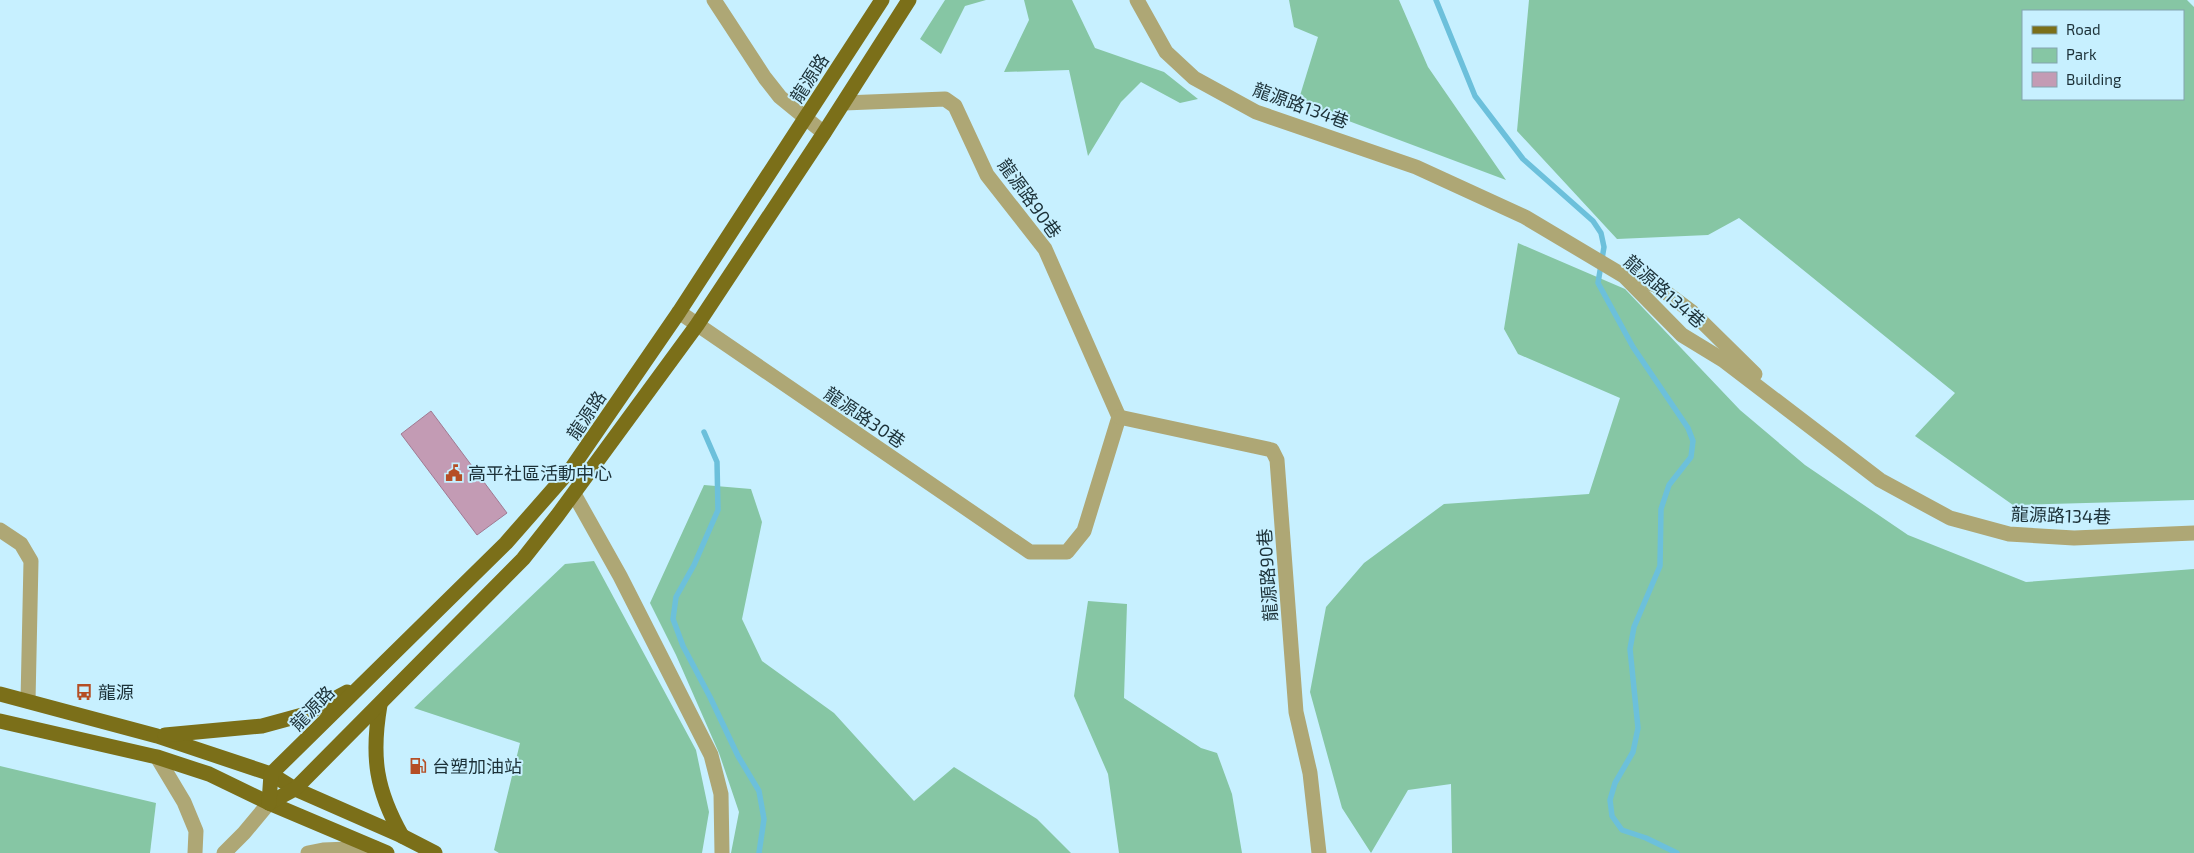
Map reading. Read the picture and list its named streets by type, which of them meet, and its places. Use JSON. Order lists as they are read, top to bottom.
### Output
{
  "streets": {
    "main road": ["龍源路"],
    "street": ["龍源路134巷", "龍源路90巷", "龍源路30巷"]
  },
  "crossings": [
    ["龍源路", "龍源路30巷"],
    ["龍源路90巷", "龍源路30巷"]
  ],
  "places": {
    "public building": ["高平社區活動中心"],
    "bus stop": ["龍源"],
    "fuel station": ["台塑加油站"]
  },
  "legend": ["Road", "Park", "Building"]
}
